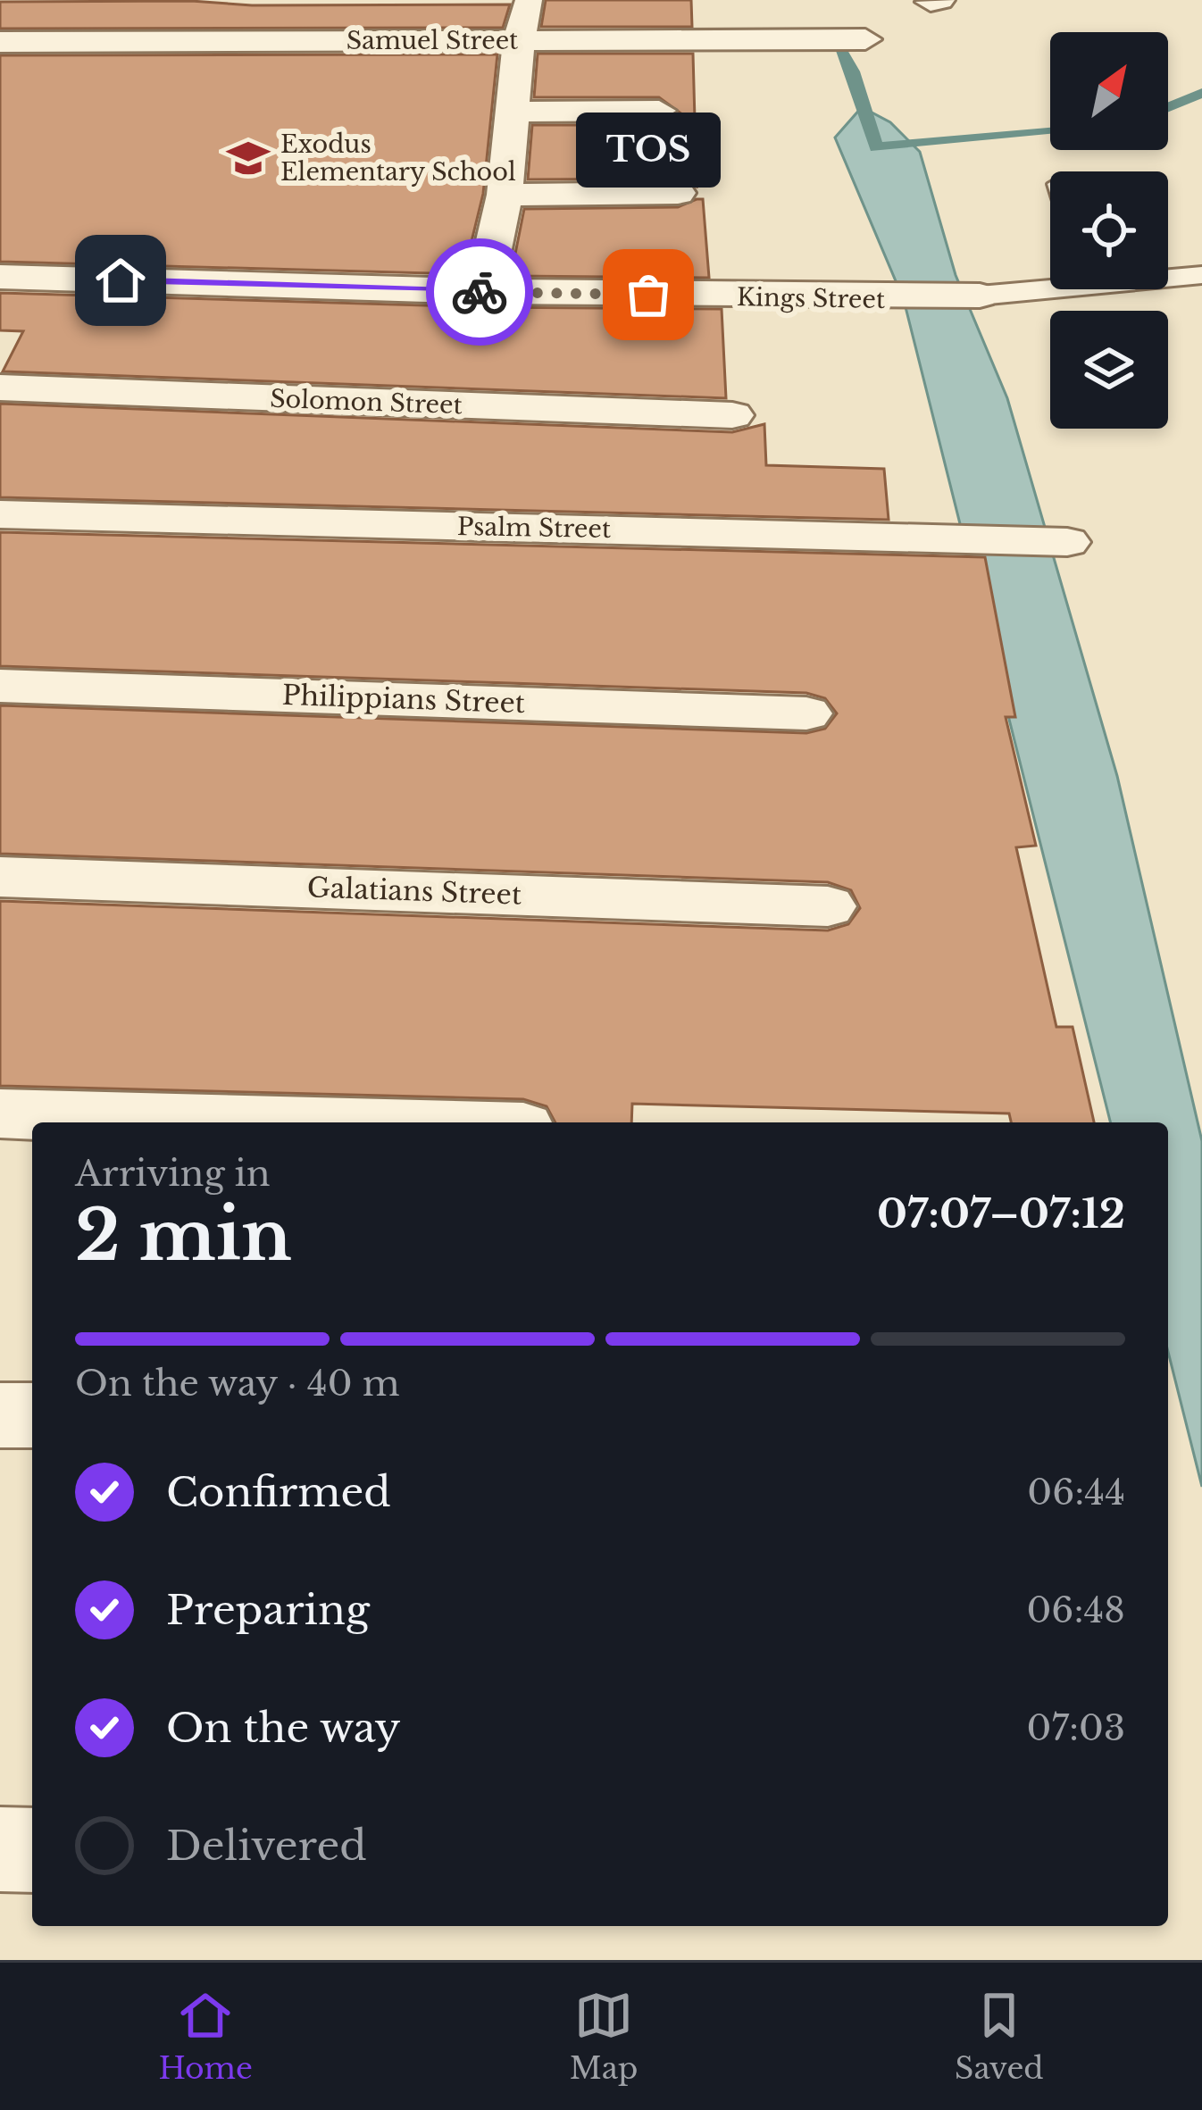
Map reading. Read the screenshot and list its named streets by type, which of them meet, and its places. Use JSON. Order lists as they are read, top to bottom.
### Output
{
  "streets": {
    "street": [
      "Samuel Street",
      "Kings Street",
      "Solomon Street",
      "Psalm Street",
      "Philippians Street",
      "Galatians Street"
    ]
  },
  "places": {
    "school or university": ["Exodus Elementary School"],
    "other": ["TOS"]
  },
  "north": "top right",
  "page": {
    "bubble": "TOS",
    "heading": ["2 min", "Arriving in", "07:07–07:12"],
    "bar": "On the way · 40 m",
    "list": [
      ["Confirmed", "06:44"],
      ["Preparing", "06:48"],
      ["On the way", "07:03"],
      "Delivered"
    ],
    "tabs": ["Home", "Map", "Saved"]
  }
}
